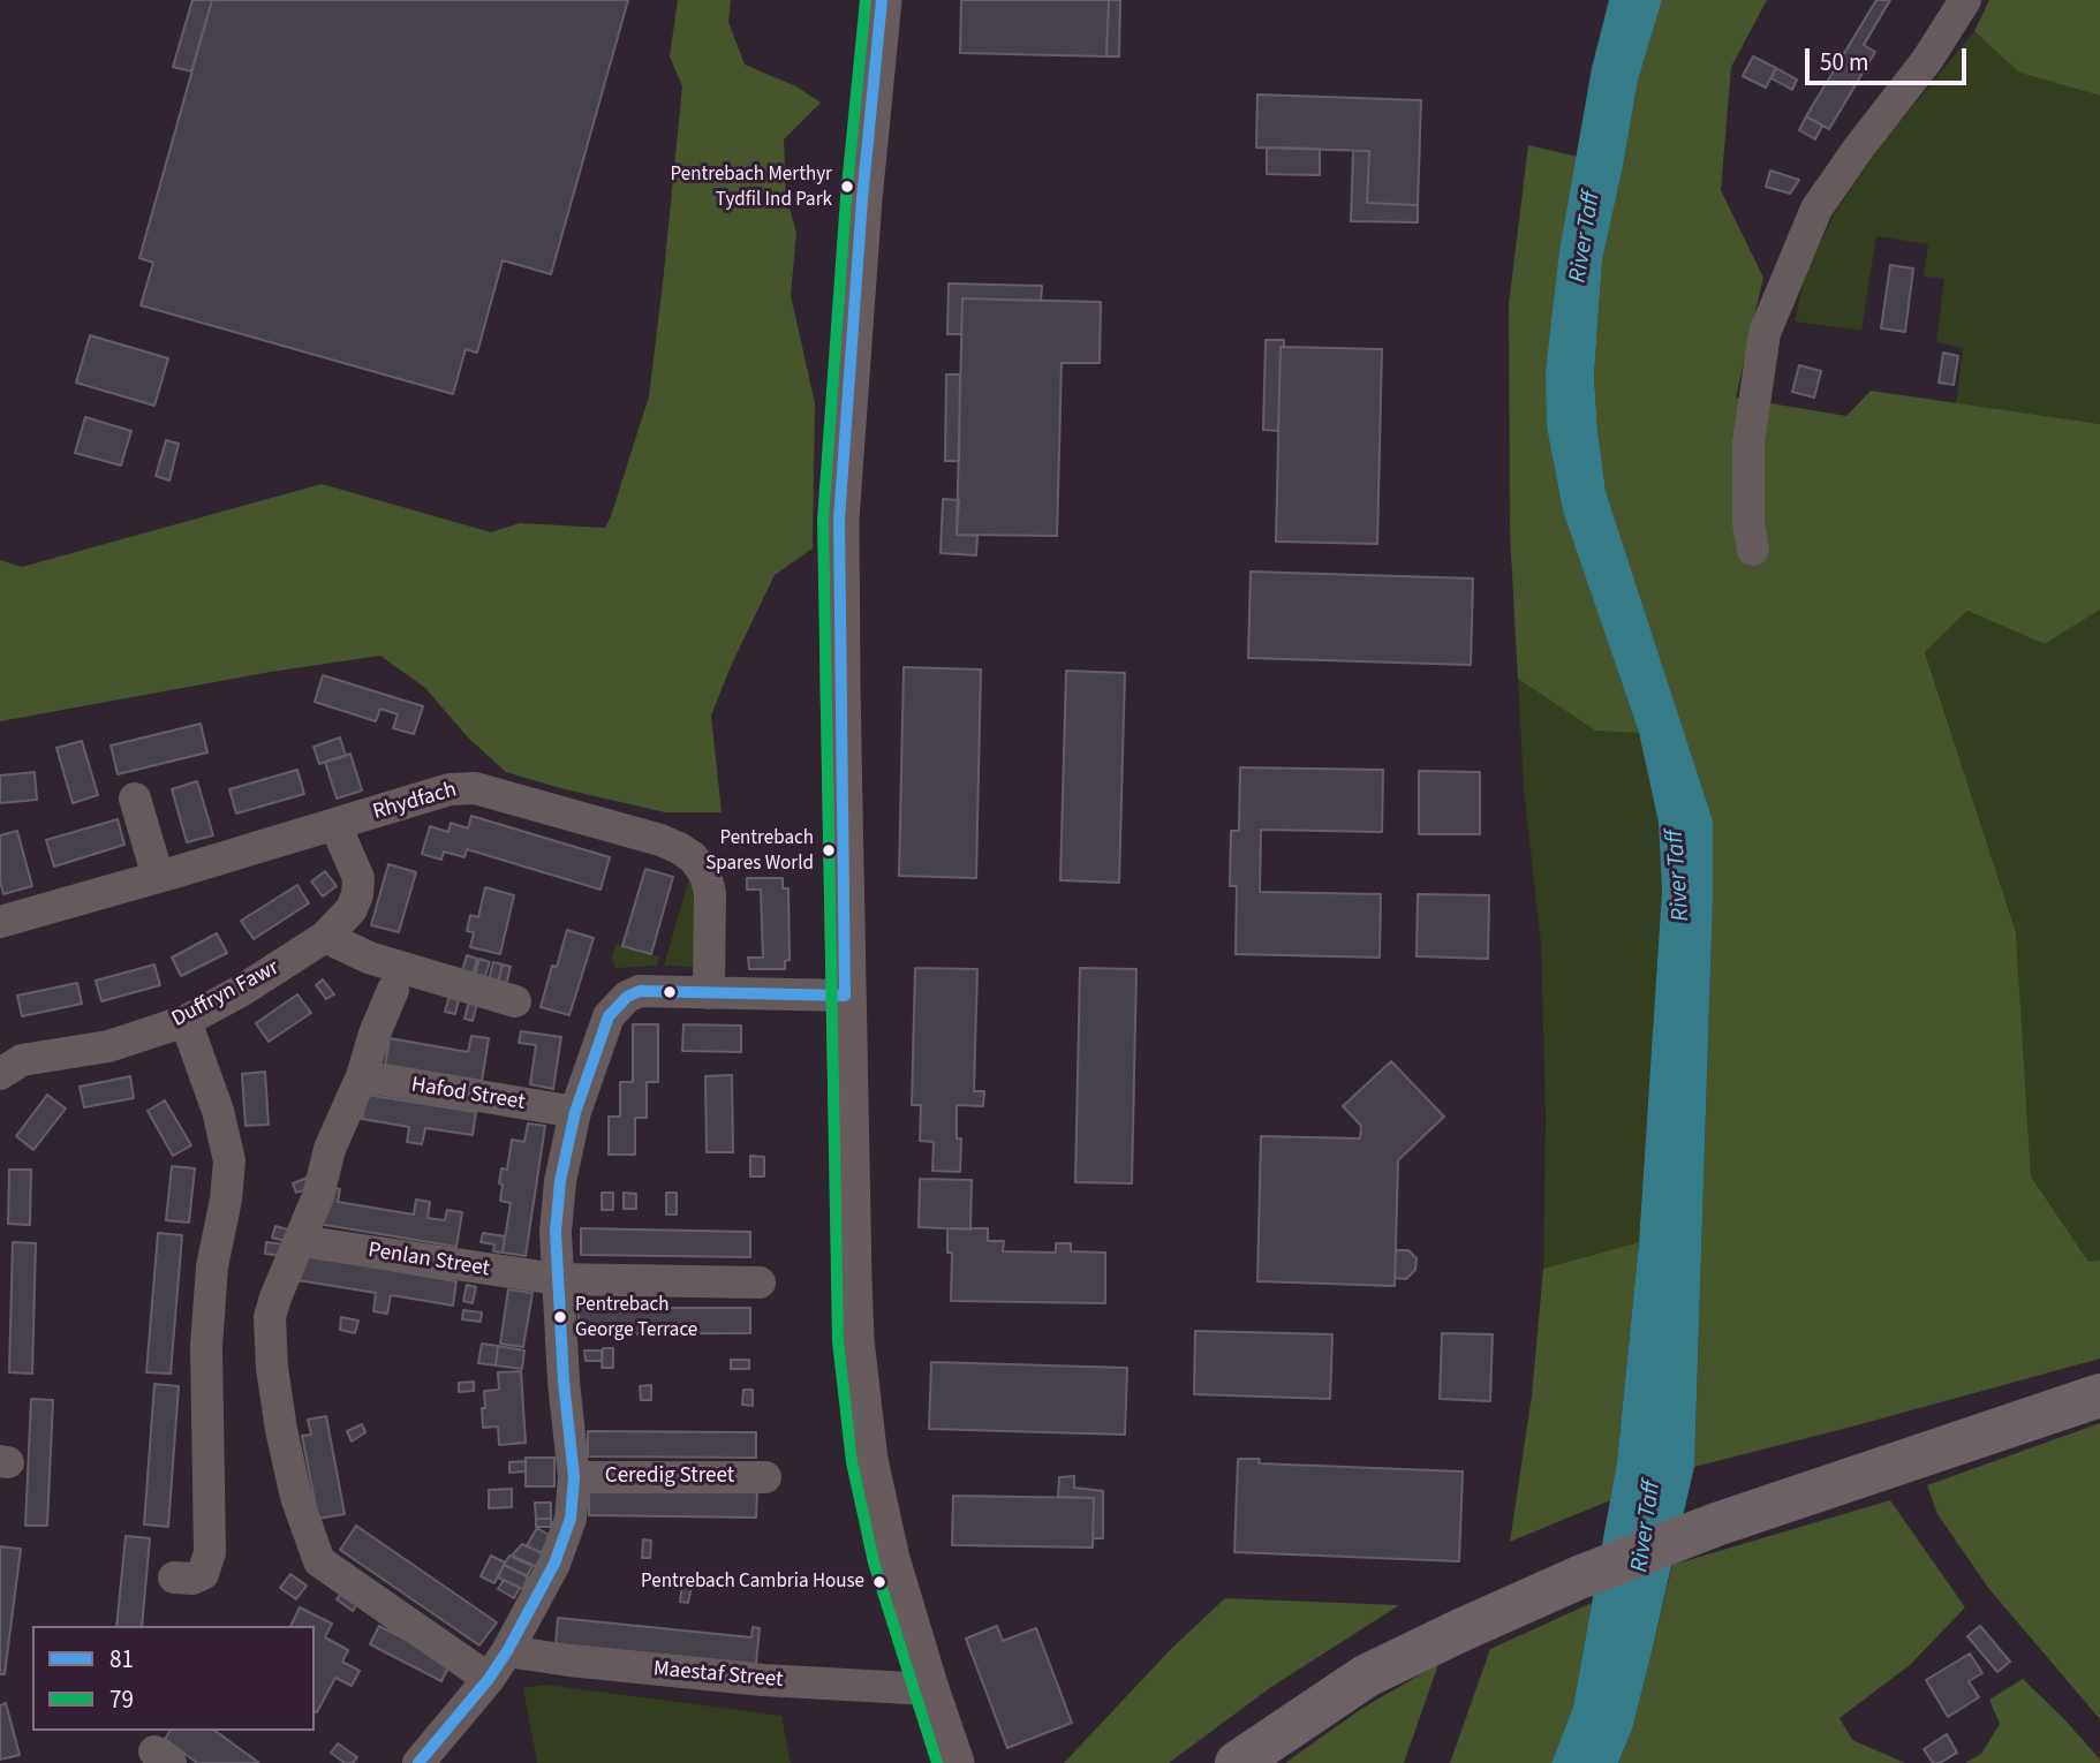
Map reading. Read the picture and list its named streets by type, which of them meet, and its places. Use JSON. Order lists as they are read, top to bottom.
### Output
{
  "streets": {
    "street": [
      "Rhydfach",
      "Duffryn Fawr",
      "Hafod Street",
      "Penlan Street",
      "Ceredig Street",
      "Maestaf Street"
    ]
  },
  "crossings": [
    ["Rhydfach", "Duffryn Fawr"]
  ],
  "water": ["River Taff"],
  "places": [
    "Pentrebach Merthyr Tydfil Ind Park",
    "Pentrebach Spares World",
    "Pentrebach George Terrace",
    "Pentrebach Cambria House"
  ],
  "lines": ["transit line 81", "transit line 79"],
  "legend": ["81", "79"],
  "scale_bar": "50 m"
}
